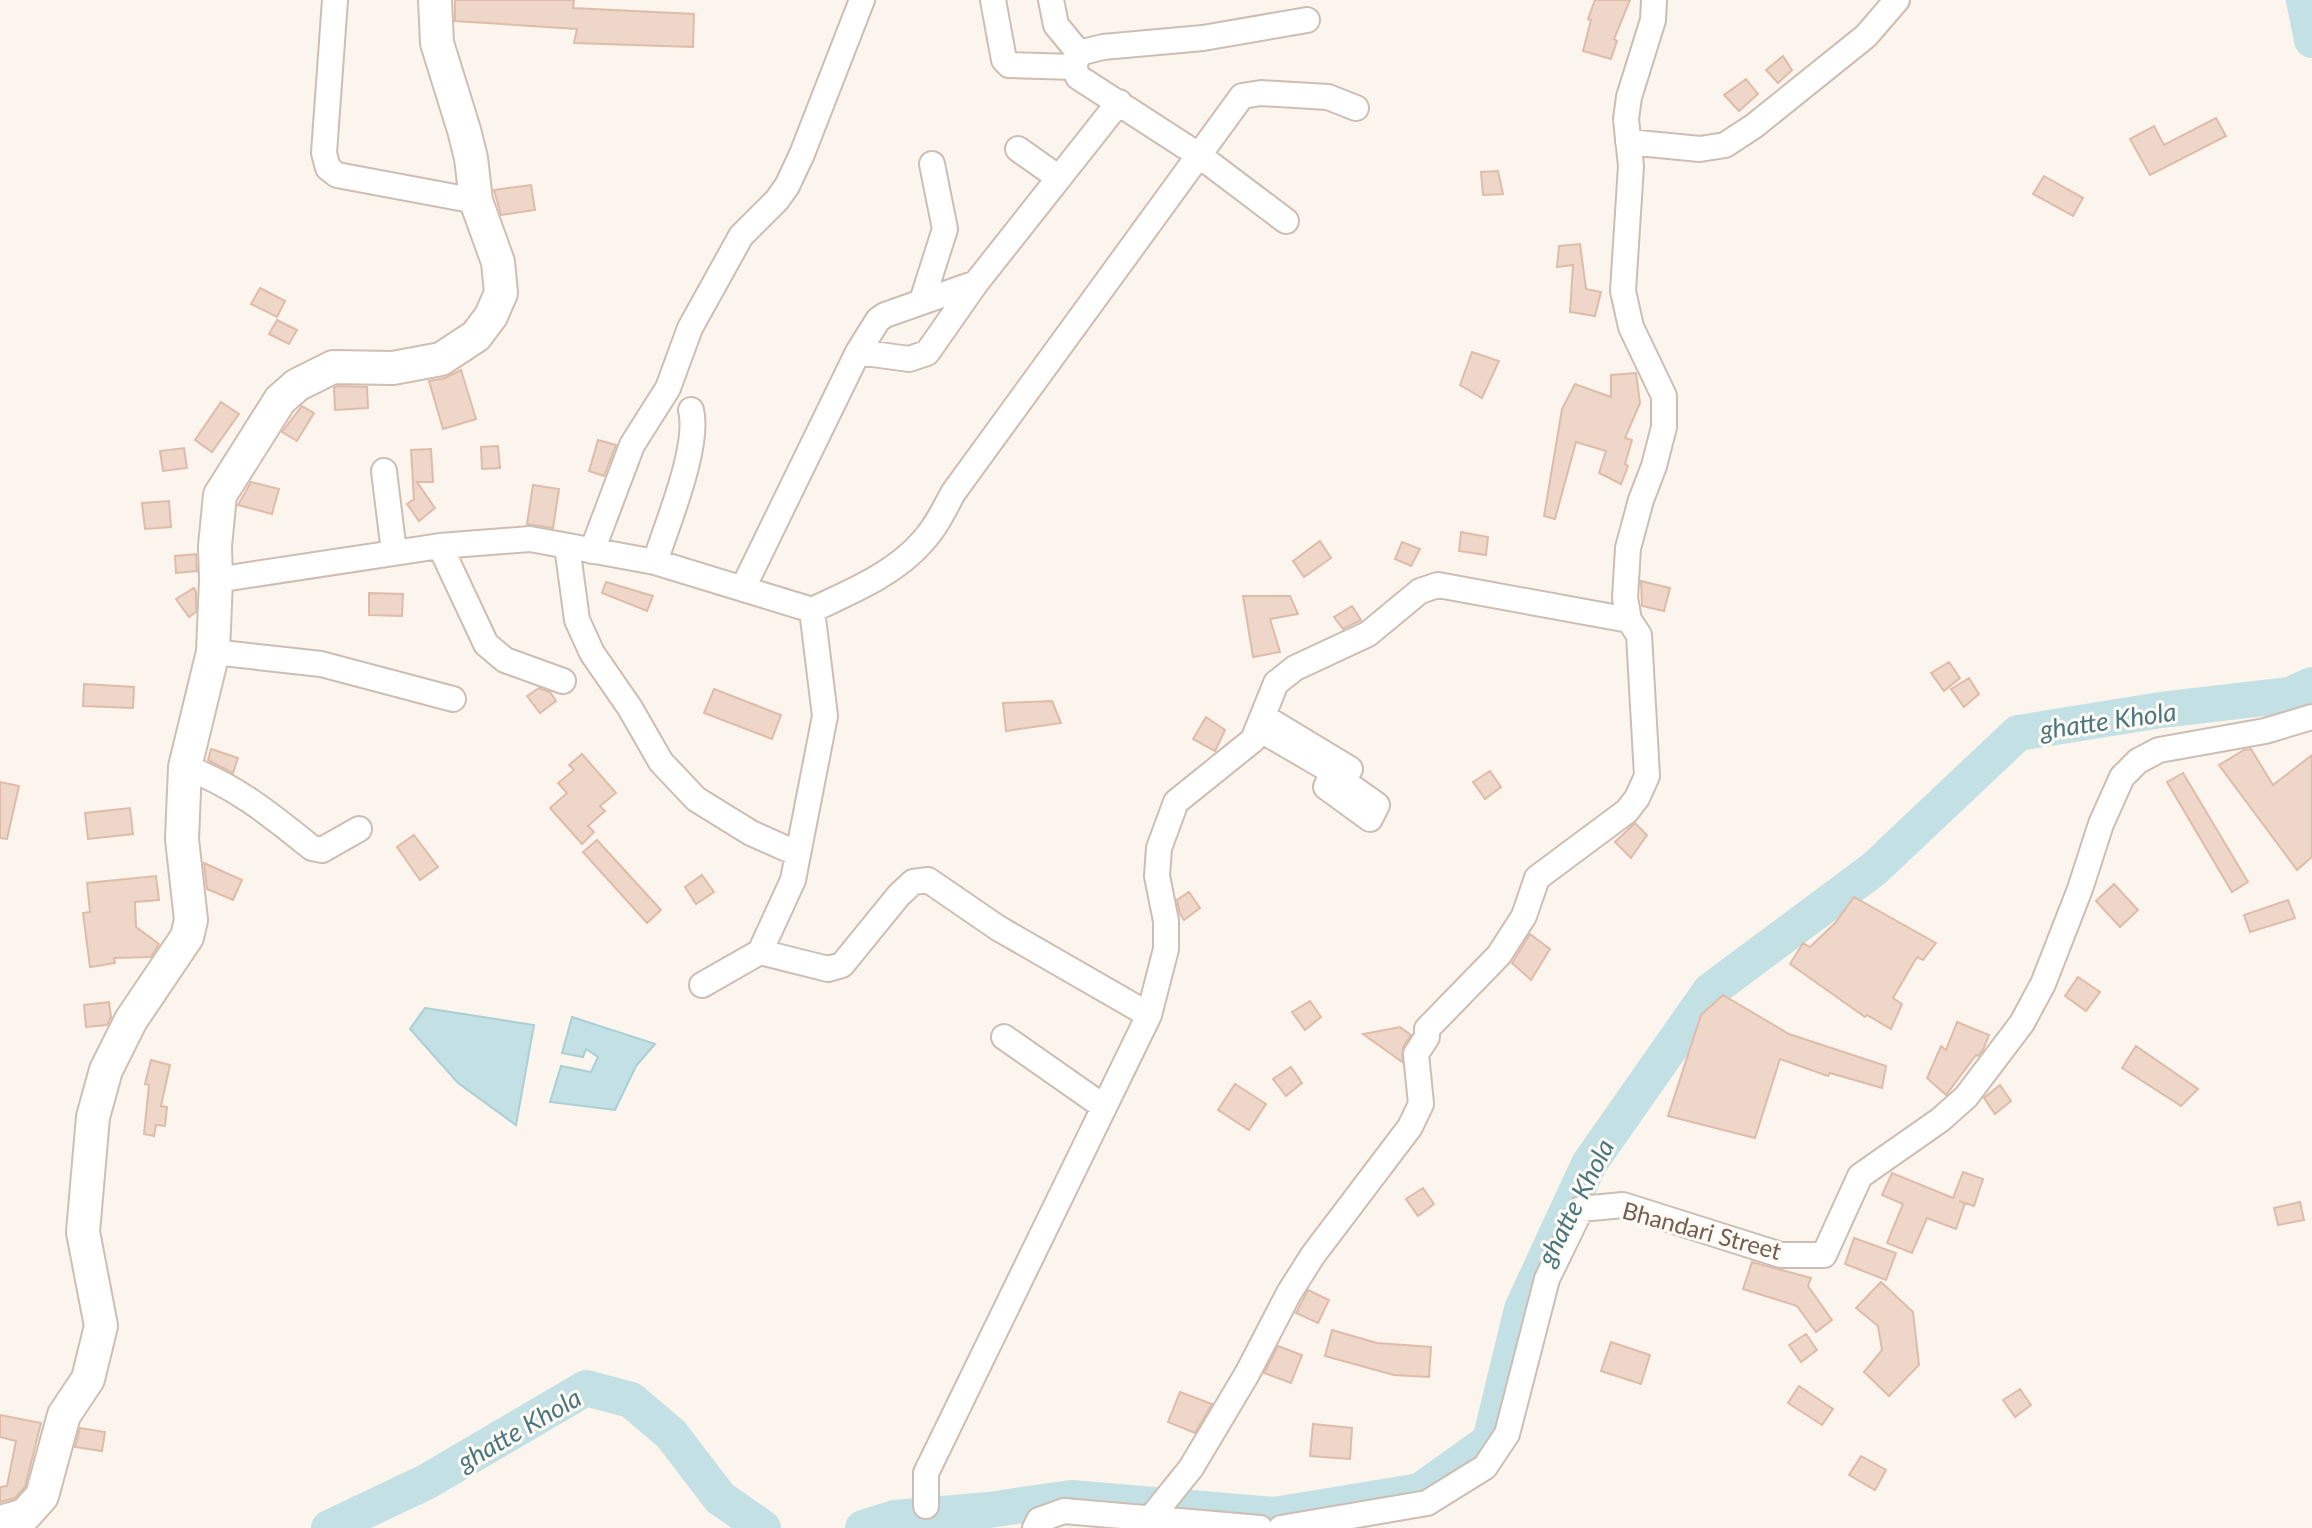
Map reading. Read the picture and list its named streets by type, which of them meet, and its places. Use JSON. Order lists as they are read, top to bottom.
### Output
{
  "streets": {
    "street": ["Bhandari Street"]
  },
  "water": ["ghatte Khola"]
}
